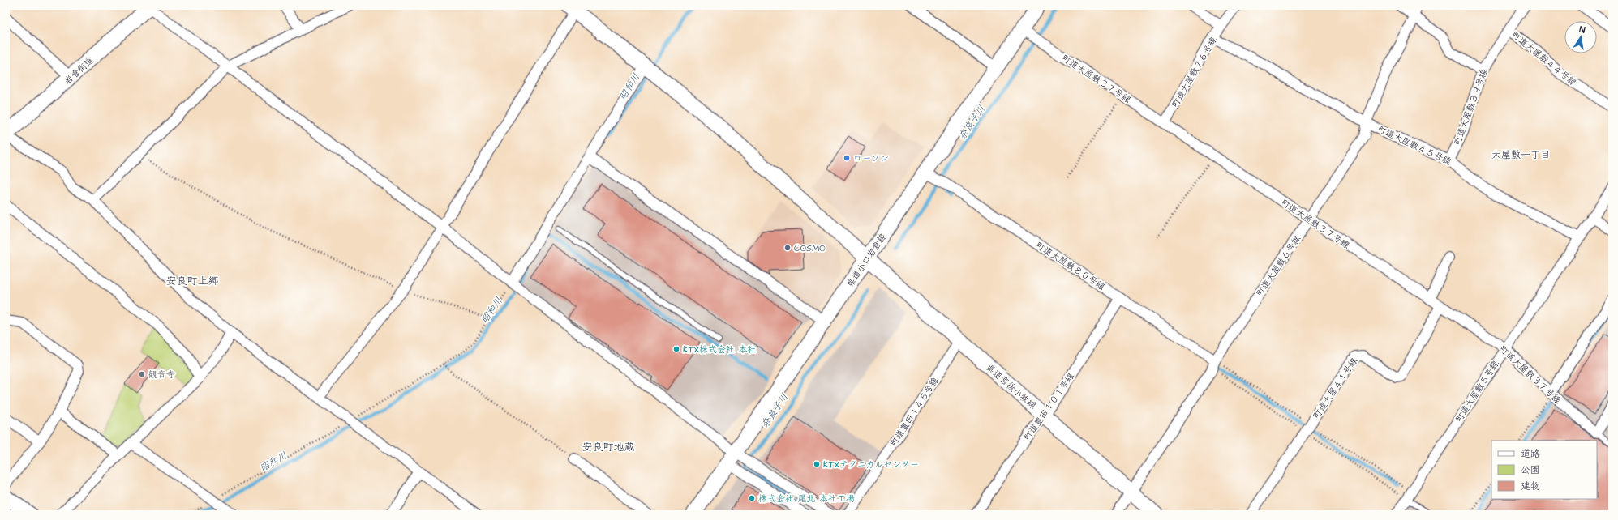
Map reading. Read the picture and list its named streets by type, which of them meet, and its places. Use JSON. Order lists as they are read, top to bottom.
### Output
{
  "streets": {
    "main road": ["岩倉街道", "県道小口岩倉線", "県道宮後小牧線"],
    "street": [
      "町道大屋敷４４号線",
      "町道大屋敷７６号線",
      "町道大屋敷３７号線",
      "町道大屋敷３９号線",
      "町道大屋敷４５号線",
      "町道大屋敷８０号線",
      "町道大屋敷６号線",
      "町道大屋４１号線",
      "町道大屋敷５号線",
      "町道豊田１０１号線",
      "町道豊田１４５号線"
    ]
  },
  "crossings": [
    ["町道大屋敷４４号線", "町道大屋敷３９号線"],
    ["町道大屋敷７６号線", "町道大屋敷３７号線"],
    ["町道大屋敷７６号線", "町道大屋敷４５号線"],
    ["町道大屋敷３７号線", "県道小口岩倉線"],
    ["町道大屋敷３７号線", "町道大屋敷６号線"],
    ["町道大屋敷３７号線", "町道大屋４１号線"],
    ["町道大屋敷３７号線", "町道大屋敷５号線"],
    ["町道大屋敷３９号線", "町道大屋敷４５号線"],
    ["町道大屋敷４５号線", "町道大屋敷６号線"],
    ["町道大屋敷４５号線", "町道大屋敷５号線"],
    ["県道小口岩倉線", "町道大屋敷８０号線"],
    ["県道小口岩倉線", "県道宮後小牧線"],
    ["町道大屋敷８０号線", "町道大屋敷６号線"],
    ["町道大屋敷８０号線", "町道豊田１０１号線"],
    ["町道大屋敷６号線", "県道宮後小牧線"],
    ["県道宮後小牧線", "町道豊田１０１号線"],
    ["県道宮後小牧線", "町道豊田１４５号線"]
  ],
  "districts": ["大屋敷一丁目", "安良町上郷", "安良町地蔵"],
  "water": ["昭和川", "奈良子川"],
  "places": [
    "ローソン",
    "COSMO",
    "KTX株式会社 本社",
    "観音寺",
    "KTXテクニカルセンター",
    "株式会社 尾北 本社工場"
  ],
  "legend": ["道路", "公園", "建物"],
  "north": "top"
}
